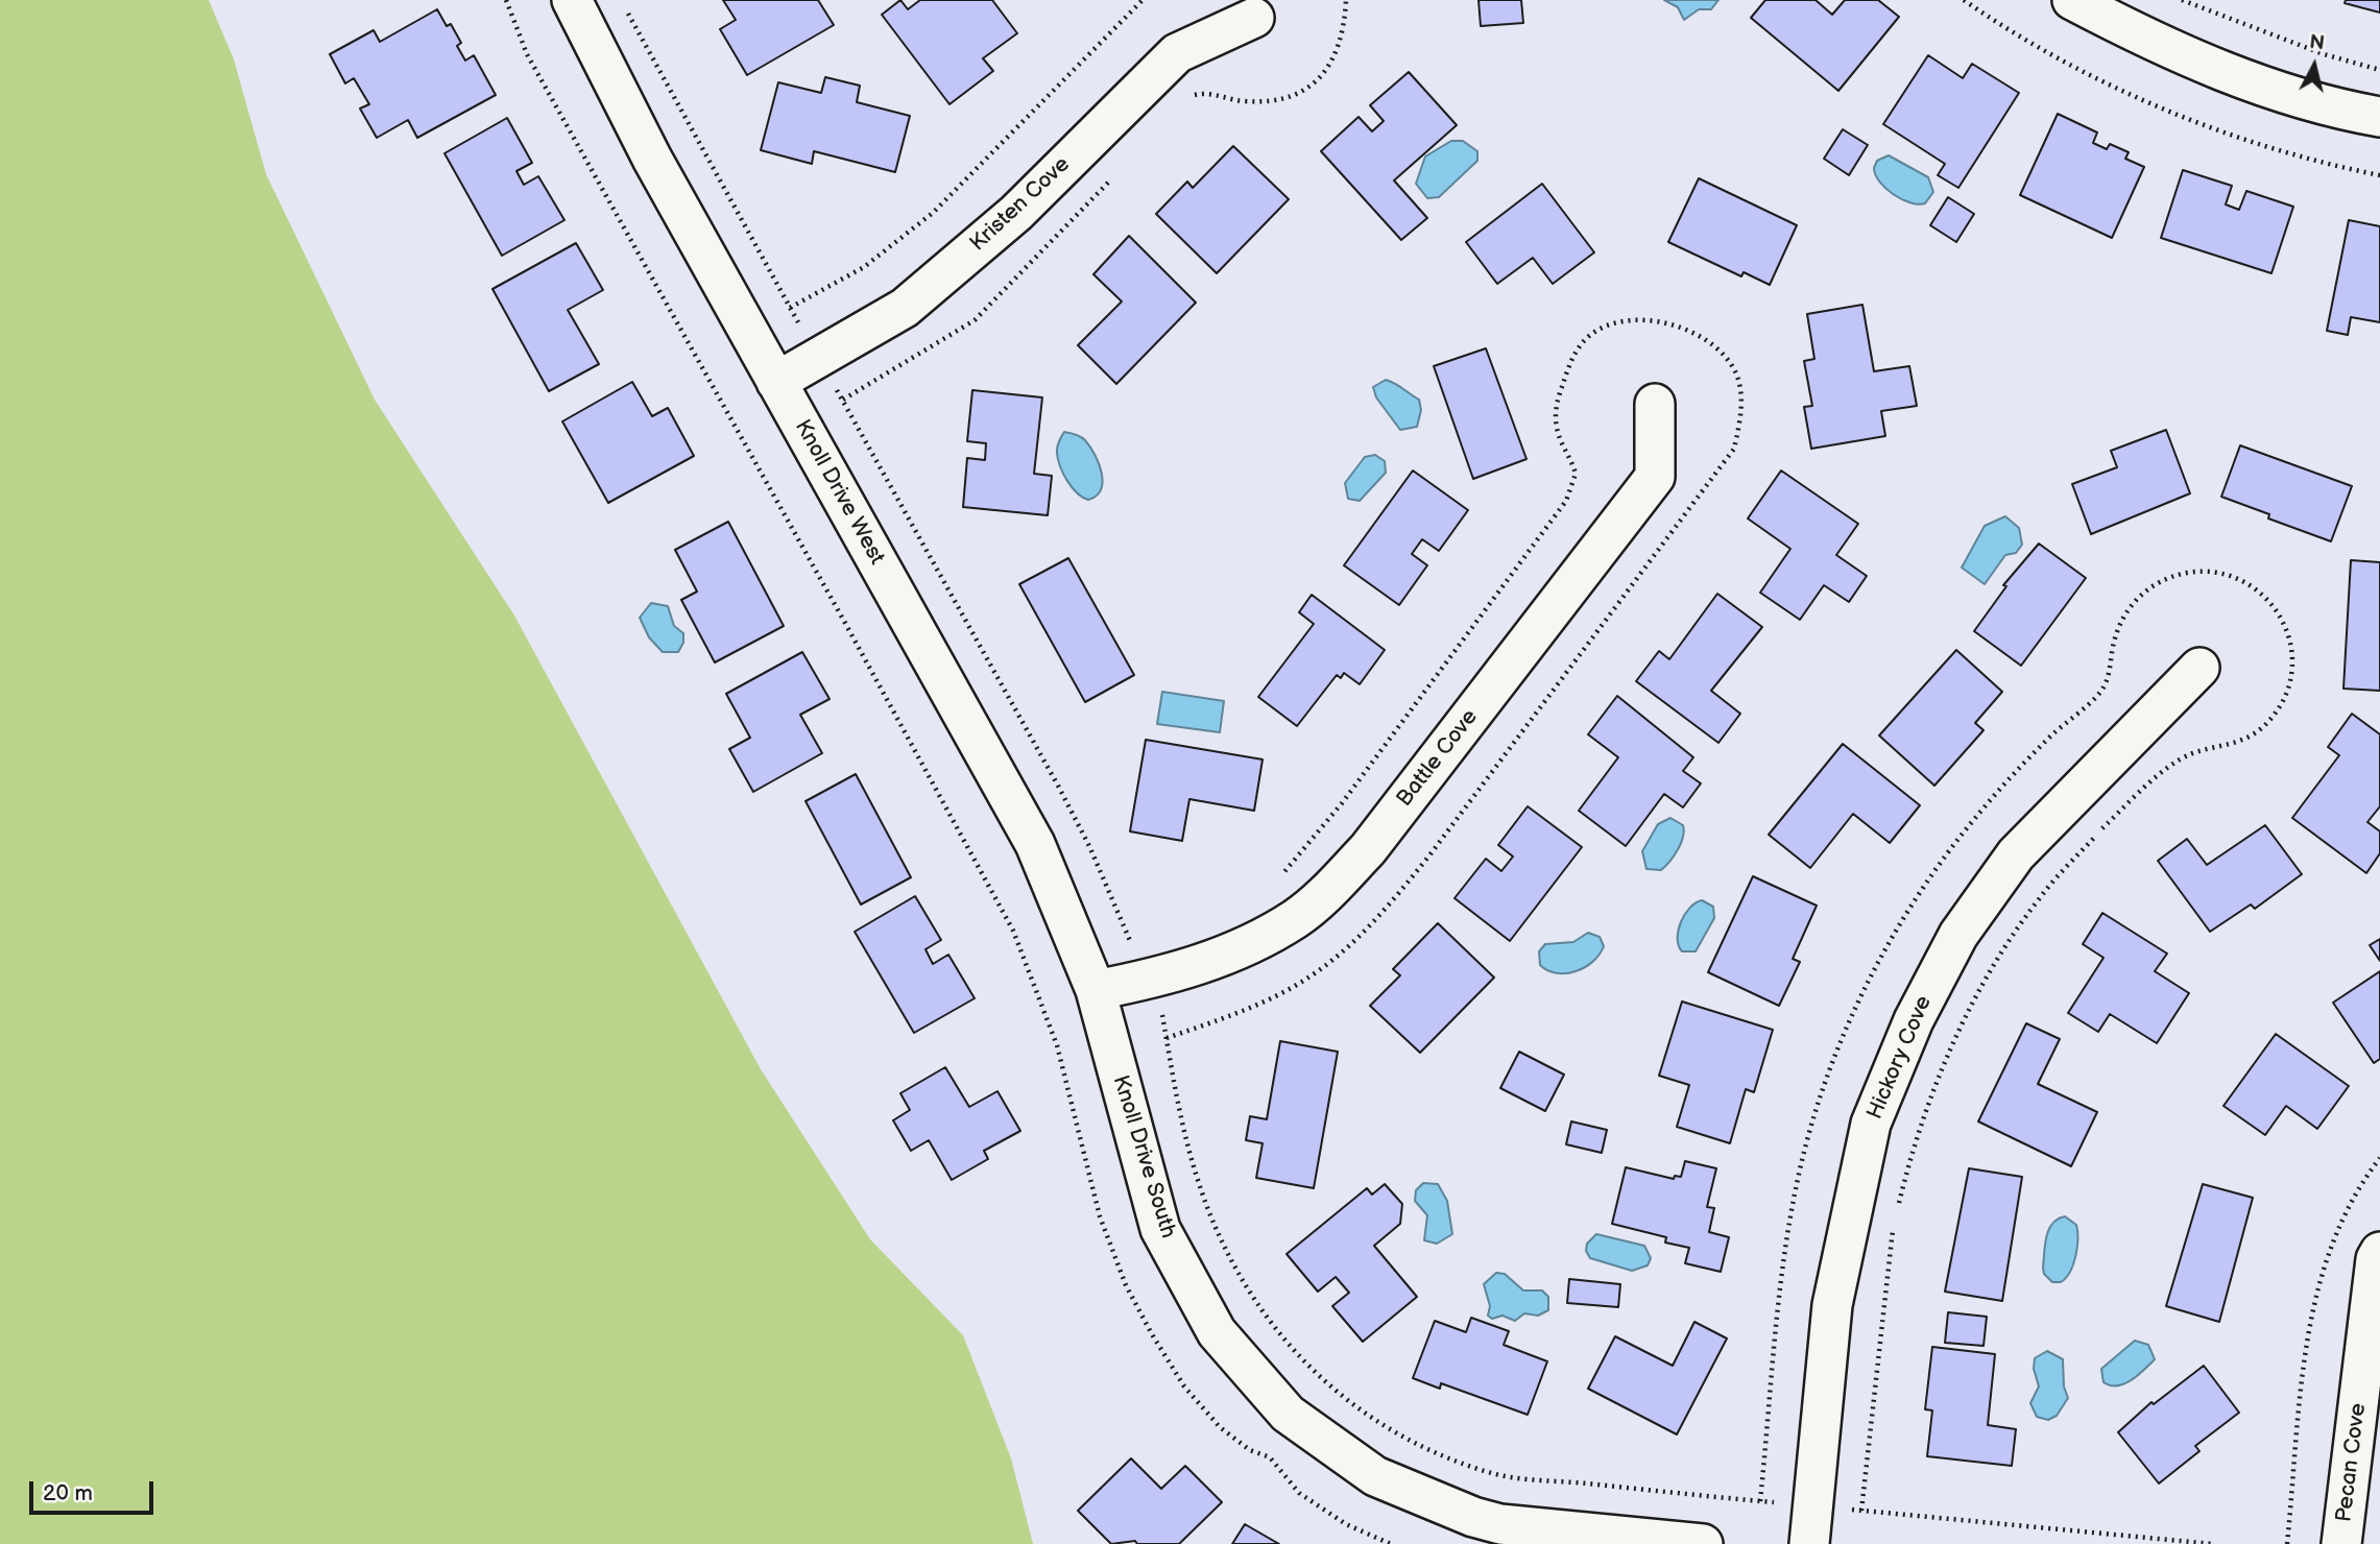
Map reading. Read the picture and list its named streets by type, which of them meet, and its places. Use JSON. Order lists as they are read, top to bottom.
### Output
{
  "streets": {
    "street": [
      "Kristen Cove",
      "Knoll Drive West",
      "Battle Cove",
      "Hickory Cove",
      "Knoll Drive South",
      "Pecan Cove"
    ]
  },
  "crossings": [
    ["Kristen Cove", "Knoll Drive West"],
    ["Knoll Drive West", "Battle Cove"],
    ["Knoll Drive West", "Knoll Drive South"],
    ["Battle Cove", "Knoll Drive South"]
  ],
  "scale_bar": "20 m",
  "north": "top"
}
